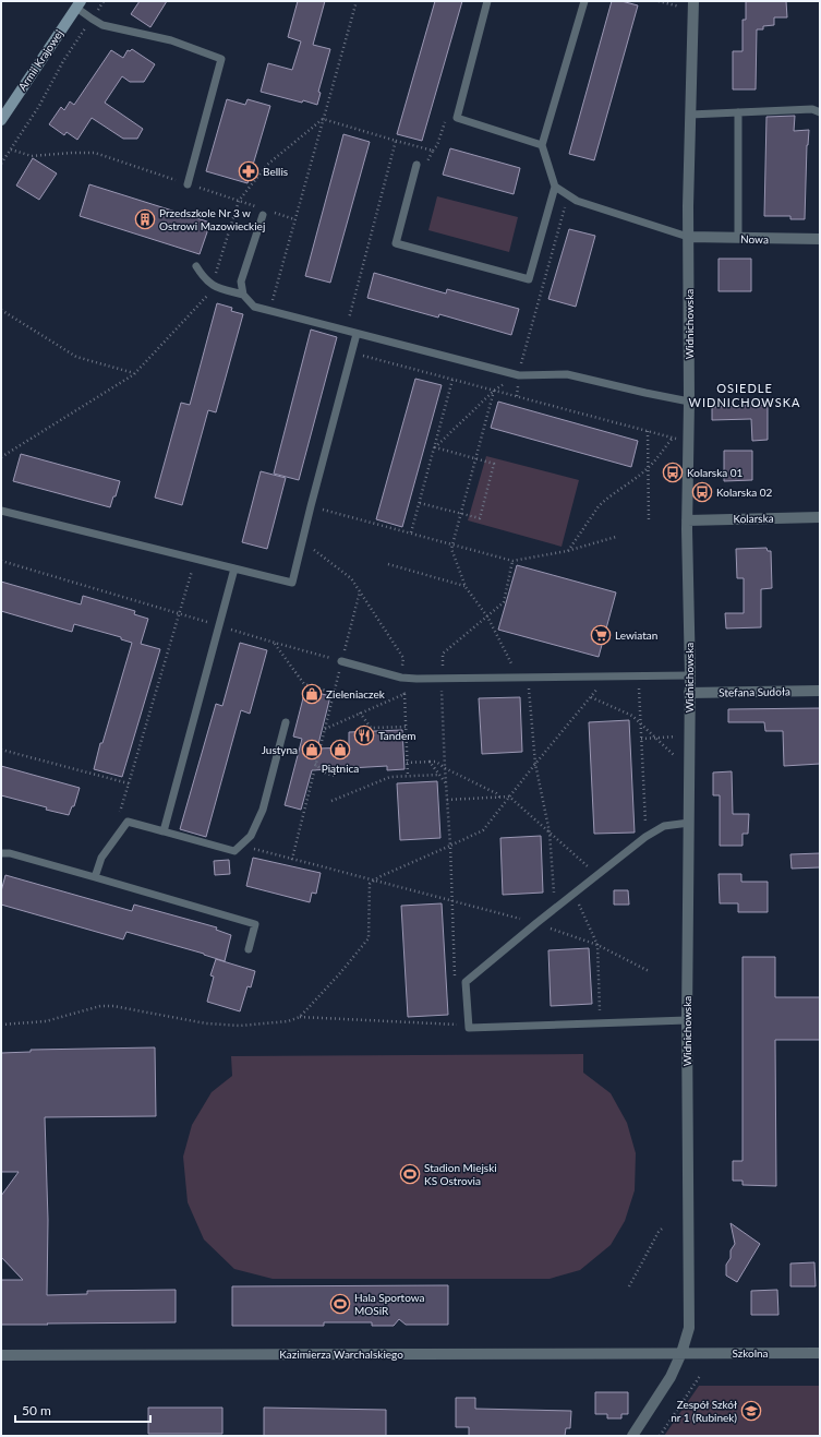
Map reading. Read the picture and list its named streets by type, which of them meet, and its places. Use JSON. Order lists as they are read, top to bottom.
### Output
{
  "streets": {
    "main road": ["Armii Krajowej"],
    "street": [
      "Nowa",
      "Widnichowska",
      "Kolarska",
      "Stefana Sudoła",
      "Szkolna",
      "Kazimierza Warchalskiego"
    ]
  },
  "crossings": [
    ["Nowa", "Widnichowska"],
    ["Widnichowska", "Kolarska"],
    ["Widnichowska", "Stefana Sudoła"],
    ["Widnichowska", "Szkolna"],
    ["Widnichowska", "Kazimierza Warchalskiego"],
    ["Szkolna", "Kazimierza Warchalskiego"]
  ],
  "districts": ["OSIEDLE WIDNICHOWSKA"],
  "places": {
    "pharmacy": ["Bellis"],
    "building": ["Przedszkole Nr 3 w Ostrowi Mazowieckiej"],
    "bus stop": ["Kolarska 01", "Kolarska 02"],
    "supermarket": ["Lewiatan"],
    "shop": ["Zieleniaczek", "Justyna", "Piątnica"],
    "restaurant": ["Tandem"],
    "sports": ["Stadion Miejski KS Ostrovia", "Hala Sportowa MOSiR"],
    "school or university": ["Zespół Szkół nr 1 (Rubinek)"]
  },
  "scale_bar": "50 m"
}
